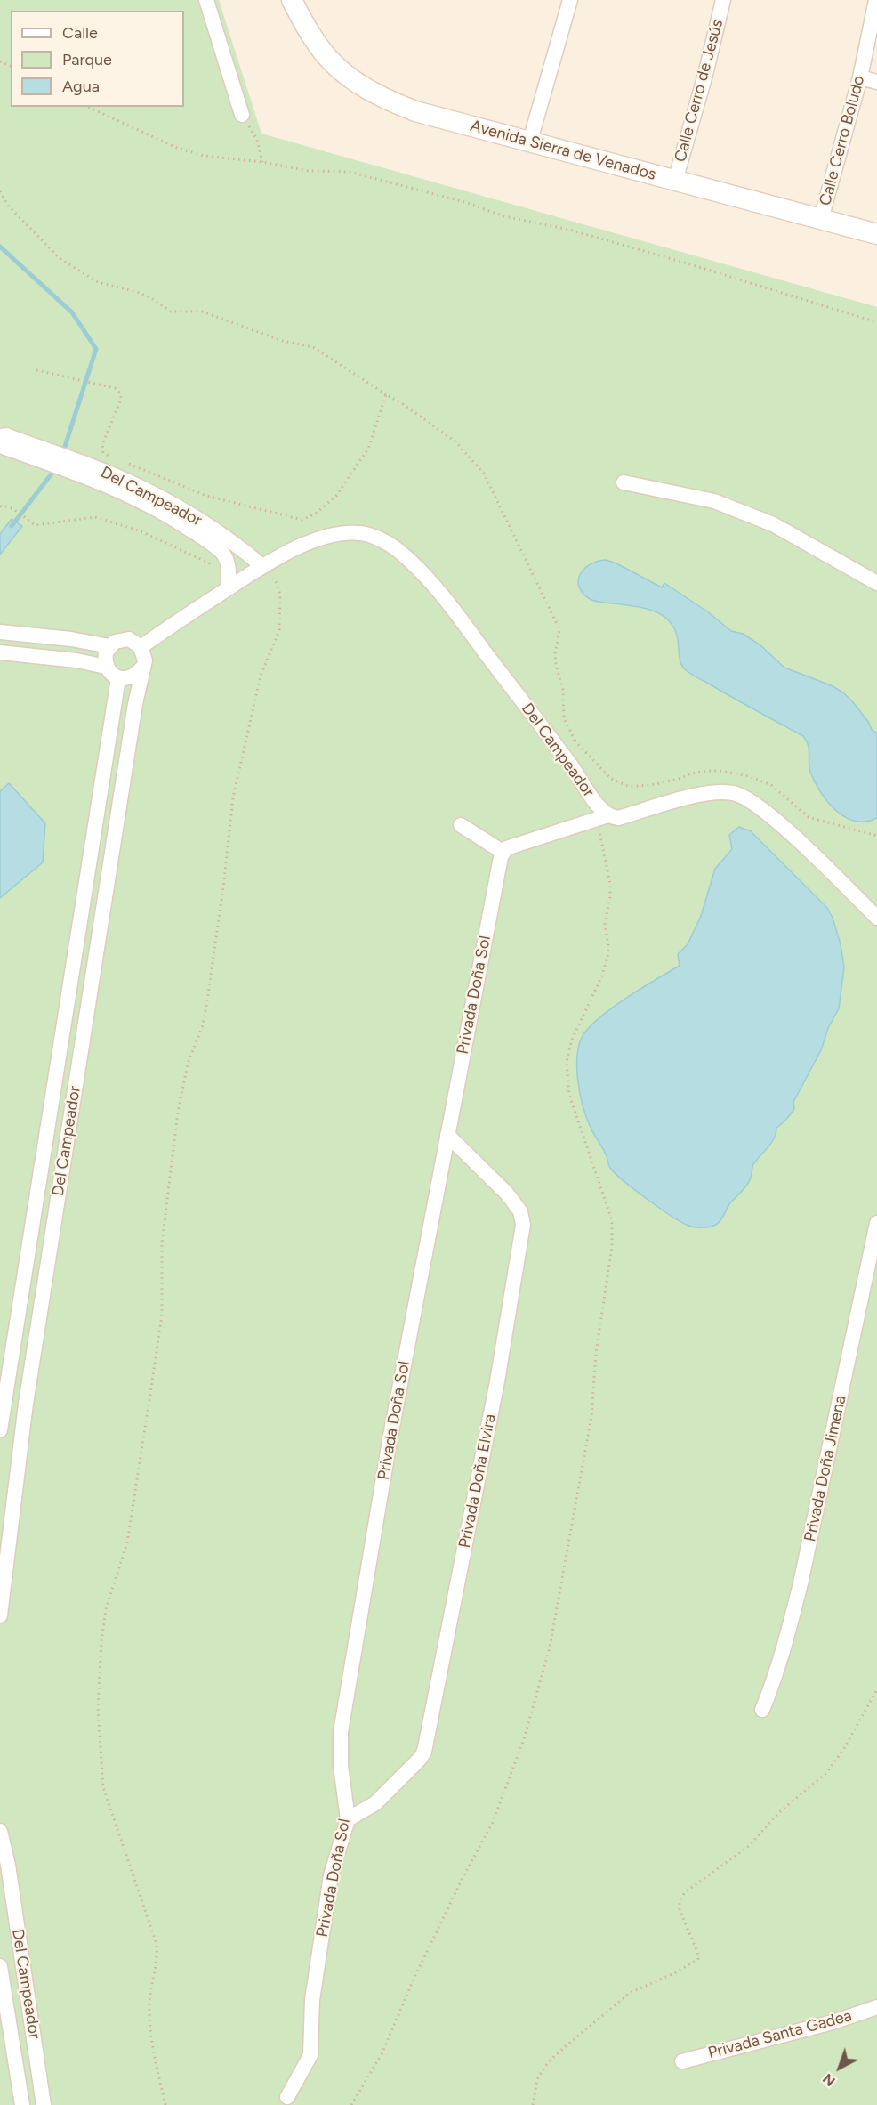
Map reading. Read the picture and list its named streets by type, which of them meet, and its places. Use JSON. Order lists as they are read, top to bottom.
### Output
{
  "streets": {
    "street": [
      "Calle Cerro de Jesús",
      "Calle Cerro Boludo",
      "Avenida Sierra de Venados",
      "Del Campeador",
      "Privada Doña Sol",
      "Privada Doña Jimena",
      "Privada Doña Elvira",
      "Privada Santa Gadea"
    ]
  },
  "crossings": [
    ["Calle Cerro de Jesús", "Avenida Sierra de Venados"],
    ["Calle Cerro Boludo", "Avenida Sierra de Venados"],
    ["Privada Doña Sol", "Privada Doña Elvira"]
  ],
  "legend": ["Calle", "Parque", "Agua"],
  "north": "bottom left"
}
